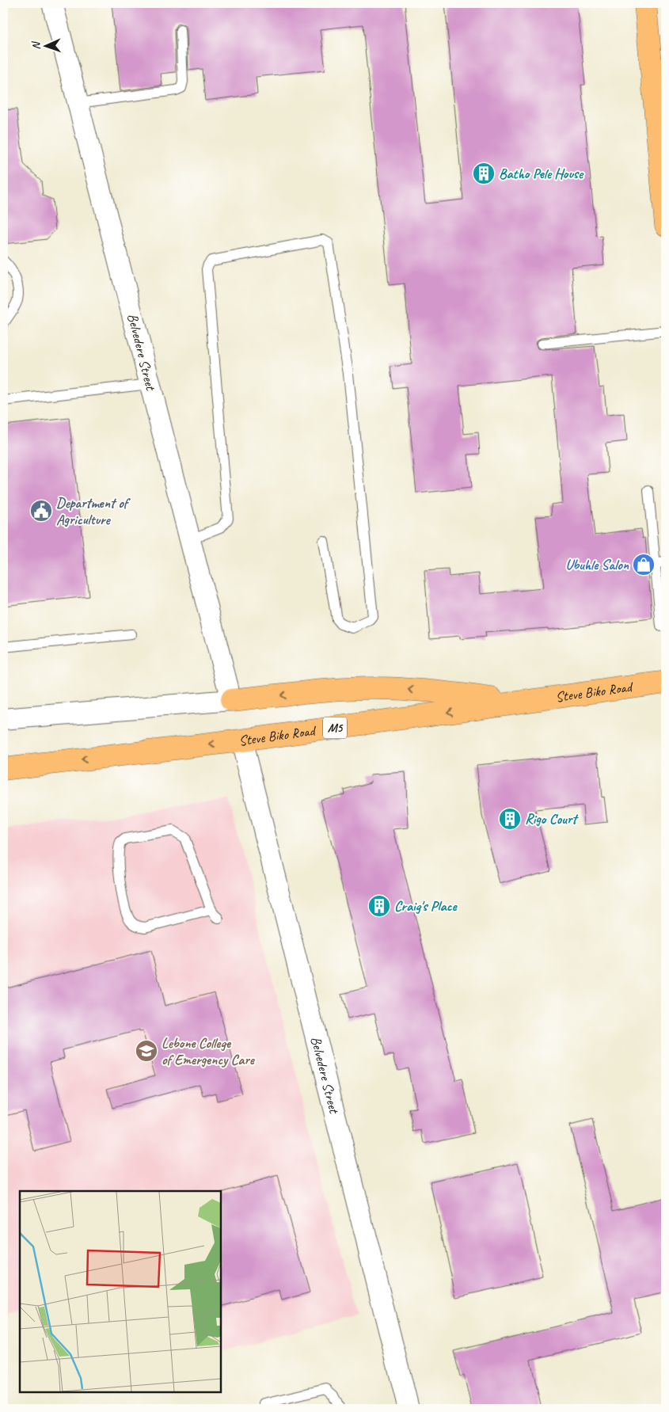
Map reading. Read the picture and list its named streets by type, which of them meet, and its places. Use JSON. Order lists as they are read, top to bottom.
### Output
{
  "streets": {
    "main road": ["Steve Biko Road", "M5"],
    "street": ["Belvedere Street"]
  },
  "crossings": [
    ["Belvedere Street", "Steve Biko Road"]
  ],
  "places": {
    "building": ["Batho Pele House", "Rigo Court", "Craig's Place"],
    "public building": ["Department of Agriculture"],
    "shop": ["Ubuhle Salon"],
    "school or university": ["Lebone College of Emergency Care"]
  },
  "north": "left"
}
